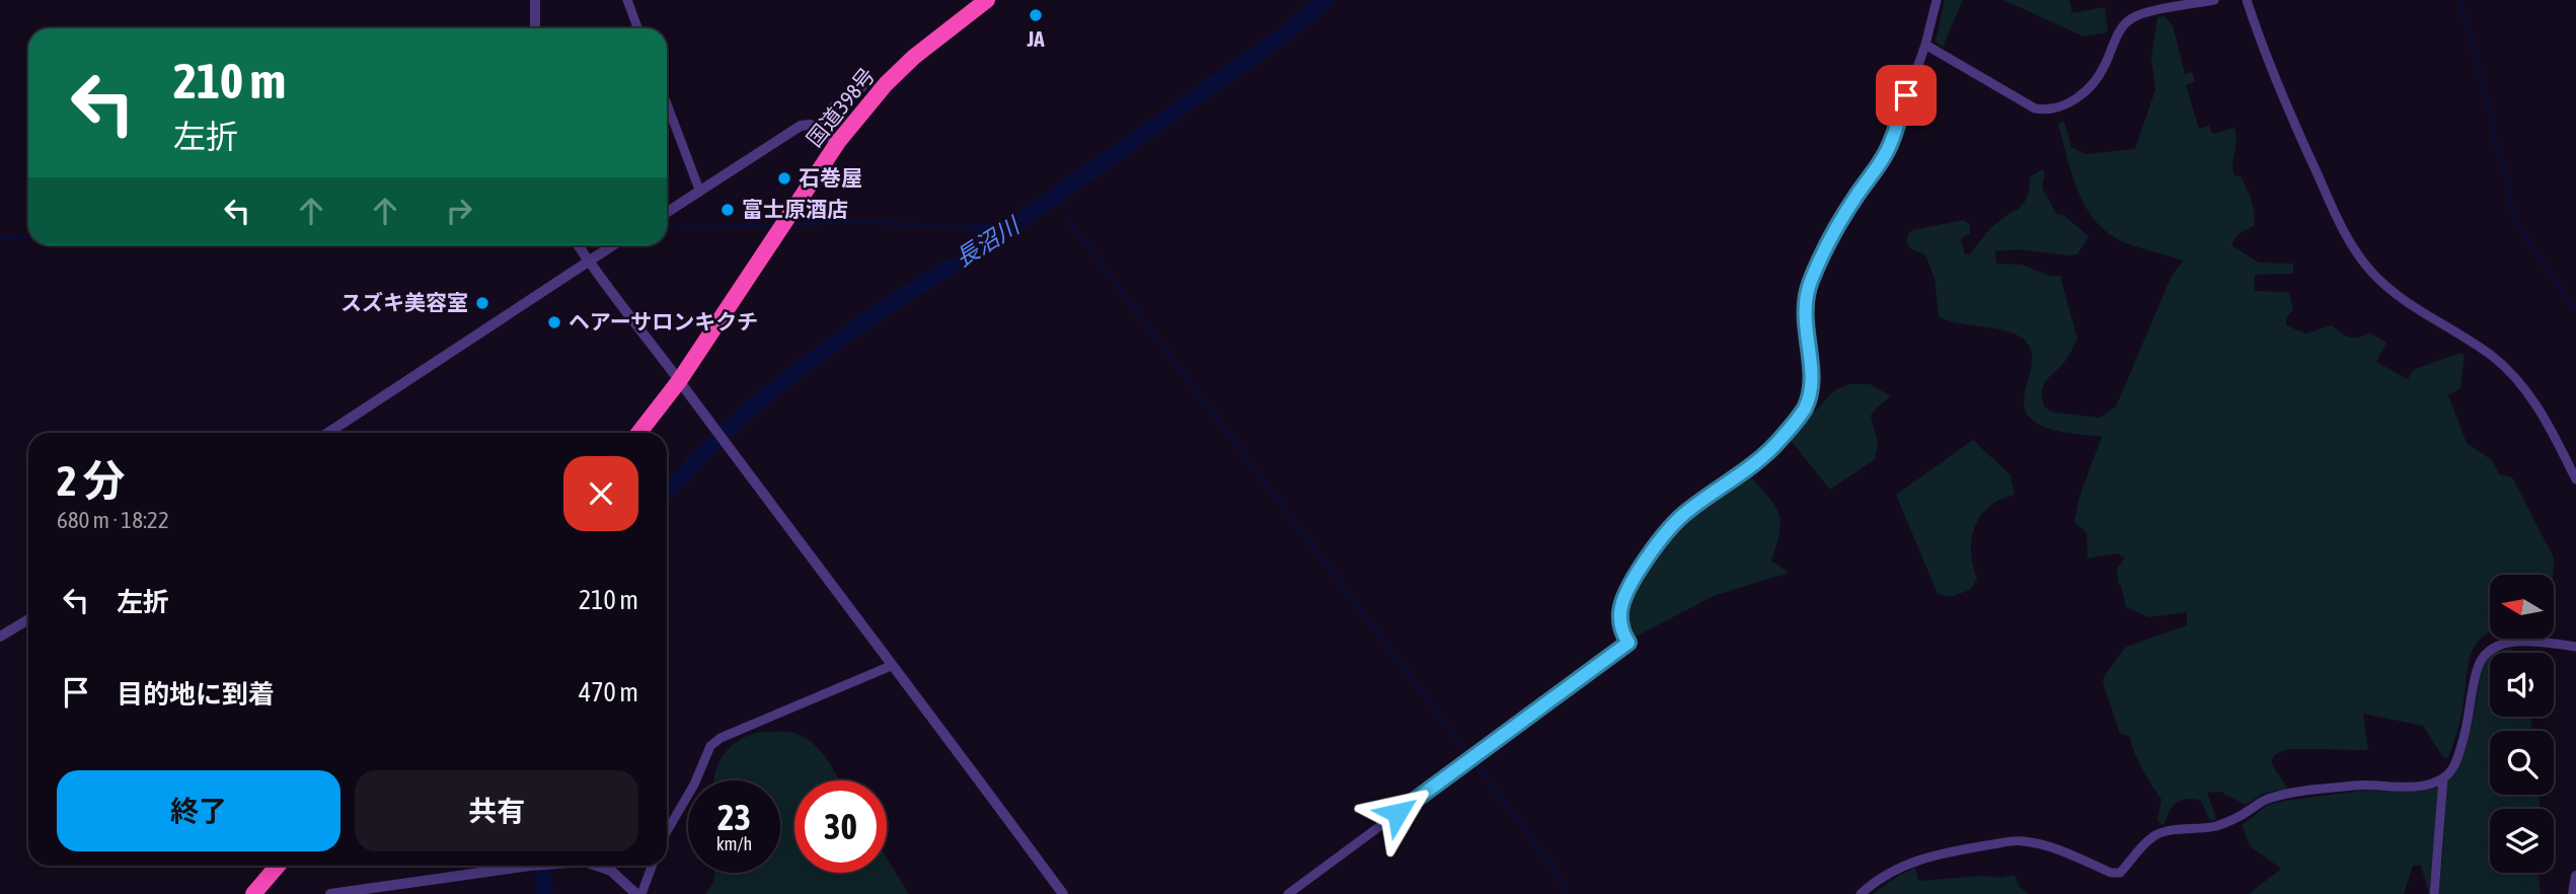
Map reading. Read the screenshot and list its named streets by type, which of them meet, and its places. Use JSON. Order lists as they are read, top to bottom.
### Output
{
  "streets": {
    "highway": ["国道398号"]
  },
  "water": ["長沼川"],
  "places": [
    "JA",
    "石巻屋",
    "富士原酒店",
    "スズキ美容室",
    "ヘアーサロンキクチ"
  ],
  "north": "left",
  "page": {
    "turn": ["210 m", "左折"],
    "heading": ["2 分", "680 m · 18:22"],
    "list": [
      {
        "name": "左折",
        "value": "210 m"
      },
      {
        "name": "目的地に到着",
        "value": "470 m"
      }
    ],
    "buttons": ["終了", "共有"],
    "speed": "23 km/h",
    "limit": "30"
  }
}
